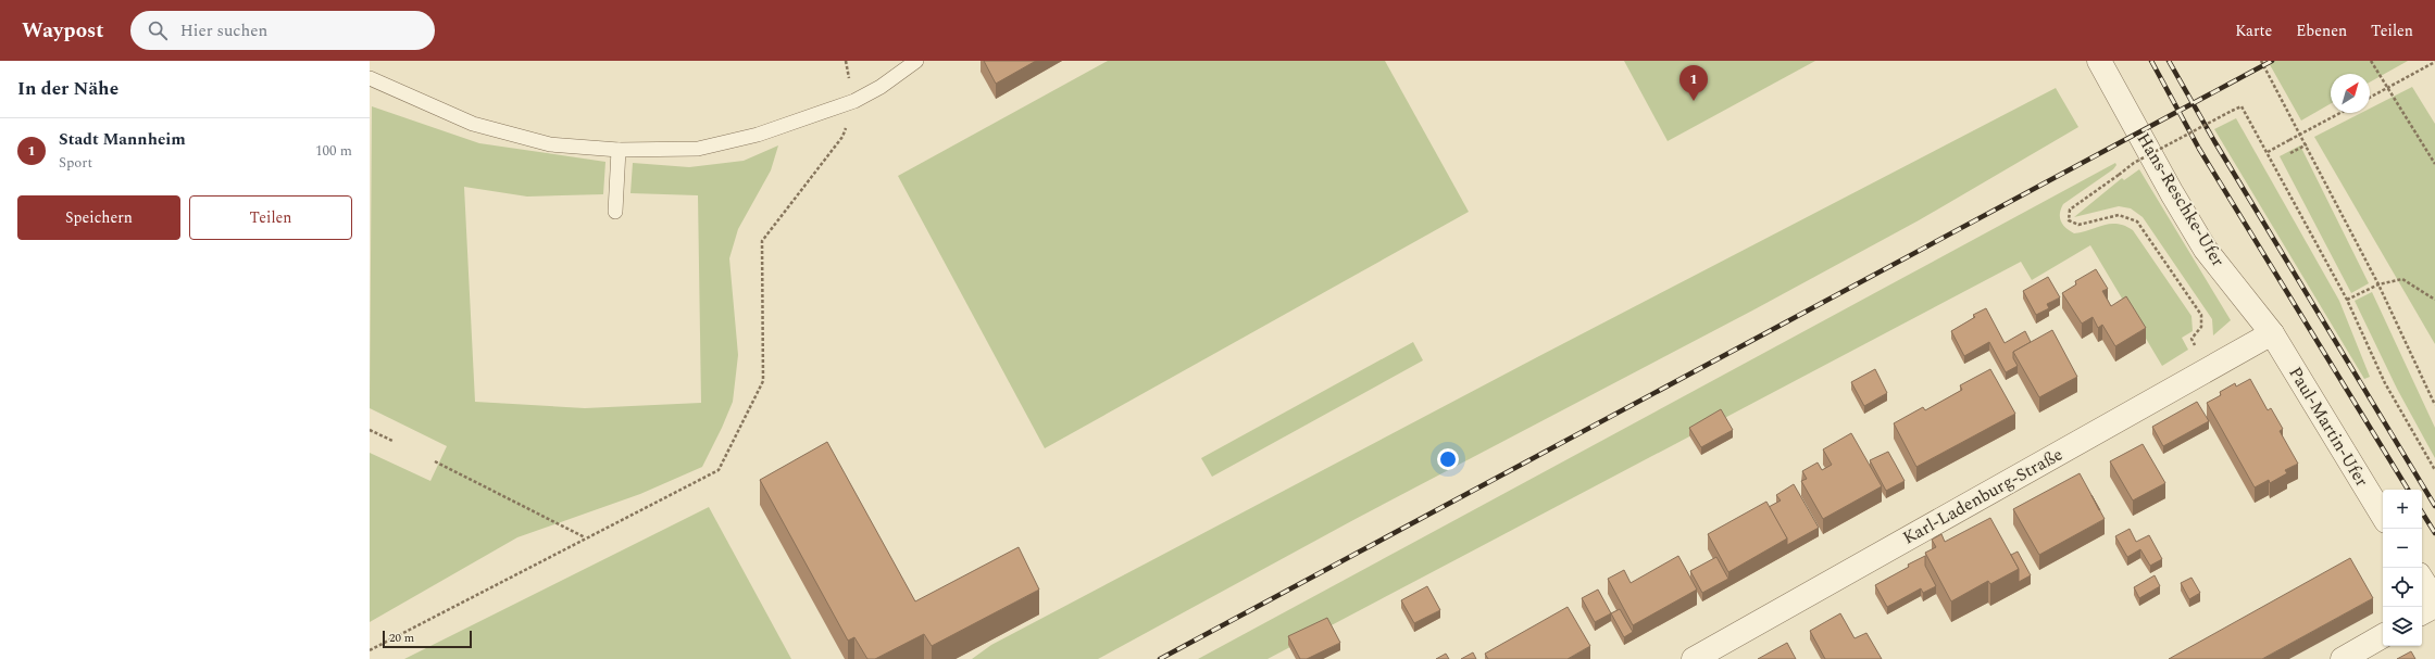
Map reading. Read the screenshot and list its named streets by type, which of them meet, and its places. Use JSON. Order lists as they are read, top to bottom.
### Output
{
  "streets": {
    "street": ["Hans-Reschke-Ufer", "Paul-Martin-Ufer", "Karl-Ladenburg-Straße"]
  },
  "crossings": [
    ["Hans-Reschke-Ufer", "Paul-Martin-Ufer"],
    ["Hans-Reschke-Ufer", "Karl-Ladenburg-Straße"],
    ["Paul-Martin-Ufer", "Karl-Ladenburg-Straße"]
  ],
  "scale_bar": "20 m",
  "north": "top right",
  "page": {
    "header": "Waypost",
    "search": "Hier suchen",
    "nav": ["Karte", "Ebenen", "Teilen"],
    "heading": "In der Nähe",
    "pins": "1",
    "list": [
      {
        "mark": "1",
        "name": "Stadt Mannheim",
        "note": "Sport",
        "value": "100 m"
      }
    ],
    "buttons": ["Speichern", "Teilen"],
    "map_buttons": ["+", "−"],
    "scale": "20 m"
  }
}
